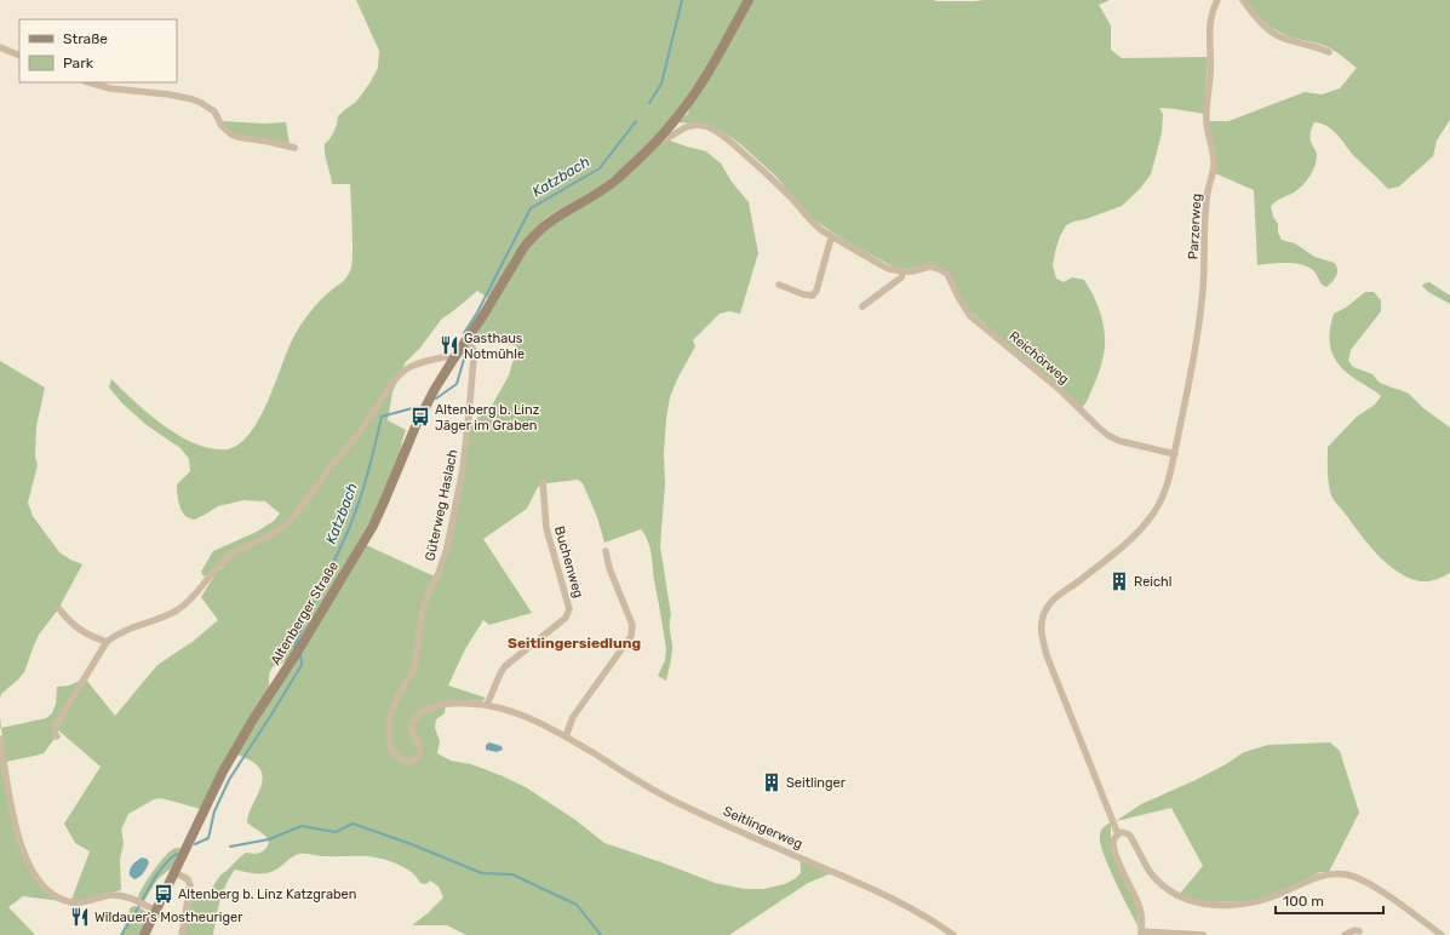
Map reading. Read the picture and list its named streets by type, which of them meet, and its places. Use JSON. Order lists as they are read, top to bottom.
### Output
{
  "streets": {
    "street": [
      "Parzerweg",
      "Reichörweg",
      "Güterweg Haslach",
      "Buchenweg",
      "Altenberger Straße",
      "Seitlingerweg"
    ]
  },
  "crossings": [
    ["Parzerweg", "Reichörweg"],
    ["Reichörweg", "Altenberger Straße"],
    ["Güterweg Haslach", "Buchenweg"],
    ["Güterweg Haslach", "Altenberger Straße"],
    ["Güterweg Haslach", "Seitlingerweg"]
  ],
  "districts": ["Seitlingersiedlung"],
  "water": ["Katzbach"],
  "places": {
    "restaurant": ["Gasthaus Notmühle", "Wildauer's Mostheuriger"],
    "bus stop": ["Altenberg b. Linz Jäger im Graben", "Altenberg b. Linz Katzgraben"],
    "building": ["Reichl", "Seitlinger"]
  },
  "legend": ["Straße", "Park"],
  "scale_bar": "100 m"
}
